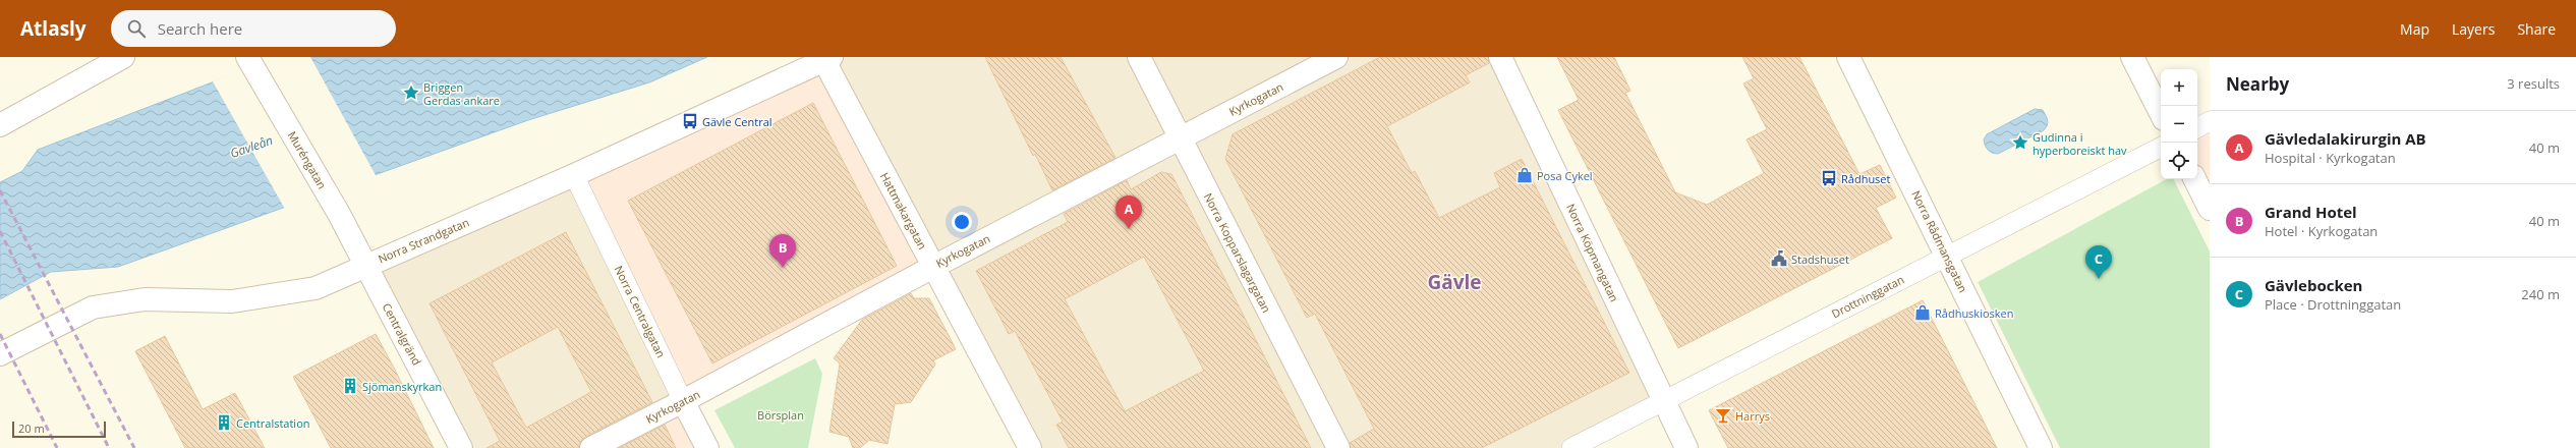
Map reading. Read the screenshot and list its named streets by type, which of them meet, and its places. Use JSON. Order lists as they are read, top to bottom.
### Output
{
  "streets": {
    "street": [
      "Kyrkogatan",
      "Muréngatan",
      "Hattmakargatan",
      "Norra Strandgatan",
      "Norra Rådmansgatan",
      "Norra Kopparslagargatan",
      "Norra Köpmangatan",
      "Drottninggatan",
      "Norra Centralgatan",
      "Centralgränd"
    ]
  },
  "crossings": [
    ["Kyrkogatan", "Hattmakargatan"],
    ["Kyrkogatan", "Norra Kopparslagargatan"],
    ["Kyrkogatan", "Norra Centralgatan"],
    ["Muréngatan", "Norra Strandgatan"],
    ["Muréngatan", "Centralgränd"],
    ["Hattmakargatan", "Norra Strandgatan"],
    ["Norra Strandgatan", "Norra Centralgatan"],
    ["Norra Strandgatan", "Centralgränd"],
    ["Norra Rådmansgatan", "Drottninggatan"],
    ["Norra Köpmangatan", "Drottninggatan"]
  ],
  "districts": ["Gävle"],
  "water": ["Gavleån"],
  "parks": ["Börsplan"],
  "places": {
    "place": ["Briggen Gerdas ankare", "Gudinna i hyperboreiskt hav"],
    "bus stop": ["Gävle Central", "Rådhuset"],
    "shop": ["Posa Cykel", "Rådhuskiosken"],
    "public building": ["Stadshuset"],
    "building": ["Sjömanskyrkan", "Centralstation"],
    "bar": ["Harrys"]
  },
  "scale_bar": "20 m",
  "page": {
    "header": "Atlasly",
    "search": "Search here",
    "nav": ["Map", "Layers", "Share"],
    "heading": ["Nearby", "3 results"],
    "map_buttons": ["+", "−"],
    "list": [
      {
        "mark": "A",
        "name": "Gävledalakirurgin AB",
        "note": "Hospital · Kyrkogatan",
        "value": "40 m"
      },
      {
        "mark": "B",
        "name": "Grand Hotel",
        "note": "Hotel · Kyrkogatan",
        "value": "40 m"
      },
      {
        "mark": "C",
        "name": "Gävlebocken",
        "note": "Place · Drottninggatan",
        "value": "240 m"
      }
    ],
    "pins": ["A", "B", "C"],
    "scale": "20 m"
  }
}
